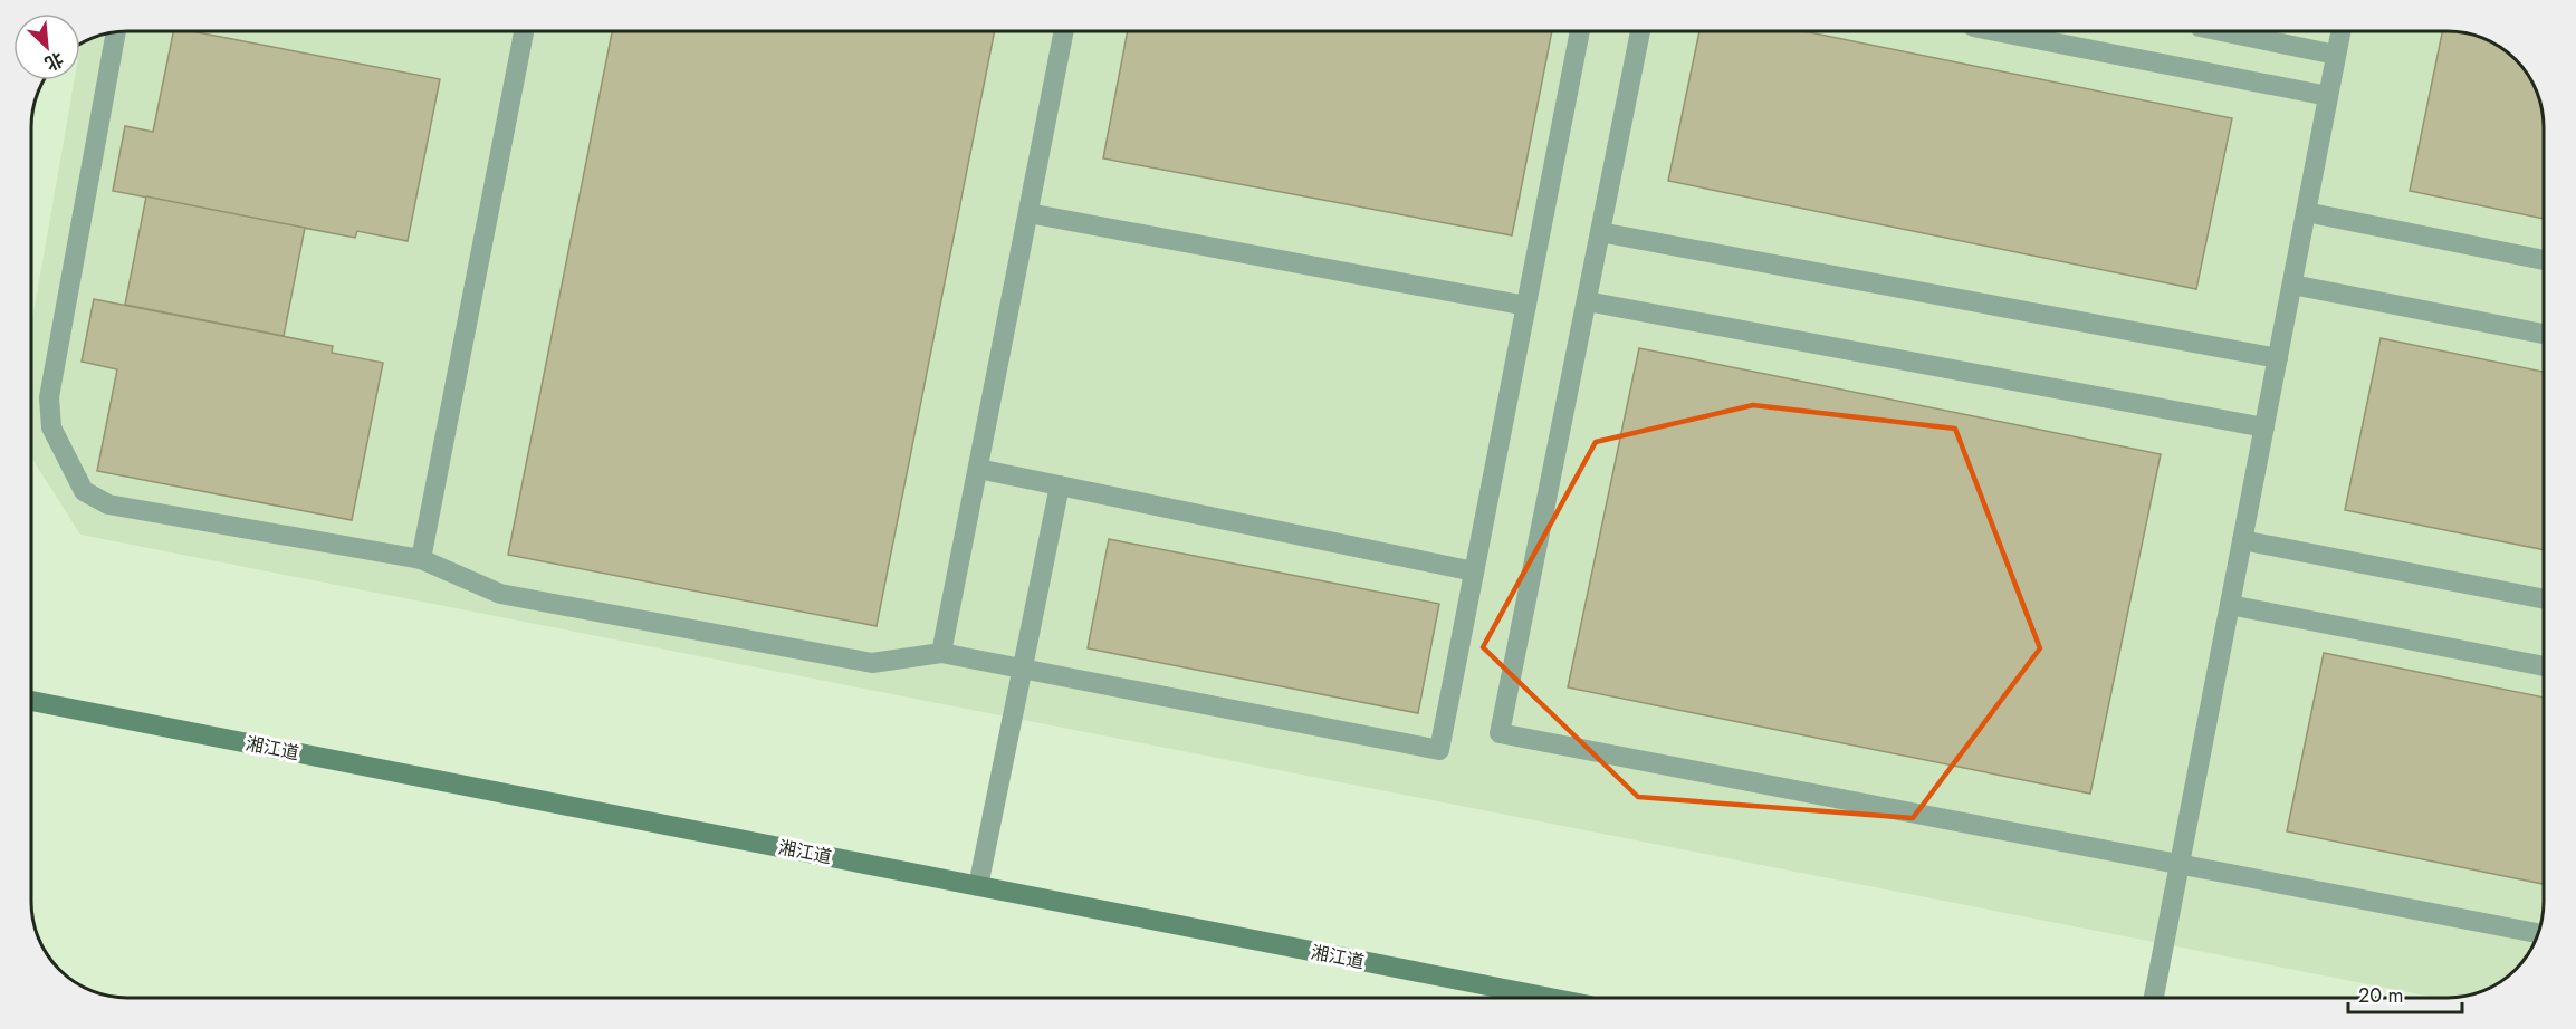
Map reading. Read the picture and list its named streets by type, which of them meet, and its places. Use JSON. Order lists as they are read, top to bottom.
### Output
{
  "streets": {
    "main road": ["湘江道"]
  },
  "scale_bar": "20 m",
  "north": "bottom right"
}
